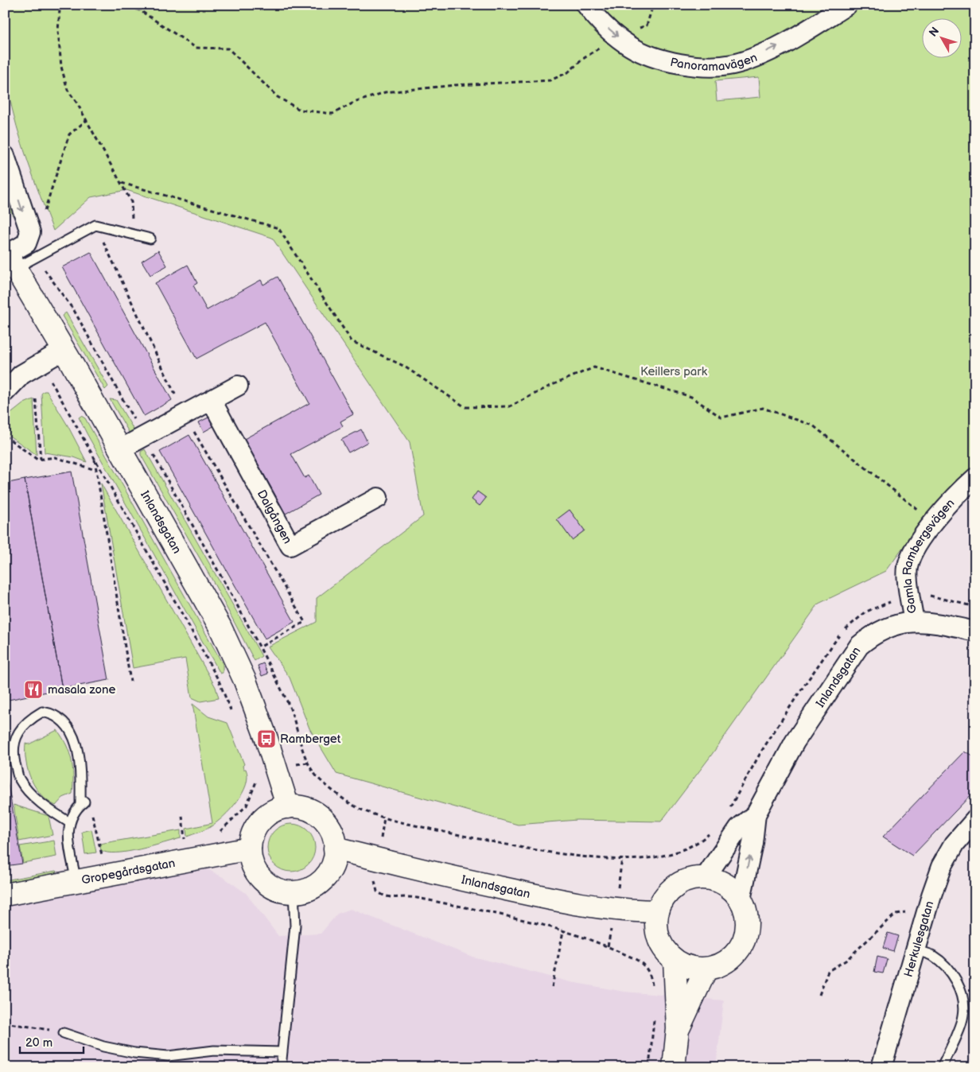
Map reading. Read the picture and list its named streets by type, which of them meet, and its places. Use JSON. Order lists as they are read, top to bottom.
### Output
{
  "streets": {
    "street": [
      "Panoramavägen",
      "Dalgången",
      "Inlandsgatan",
      "Gamla Rambergsvägen",
      "Gropegårdsgatan",
      "Herkulesgatan"
    ]
  },
  "crossings": [
    ["Inlandsgatan", "Gamla Rambergsvägen"],
    ["Inlandsgatan", "Gropegårdsgatan"]
  ],
  "one_way": ["Panoramavägen"],
  "parks": ["Keillers park"],
  "places": {
    "restaurant": ["masala zone"],
    "bus stop": ["Ramberget"]
  },
  "scale_bar": "20 m",
  "north": "top left"
}
